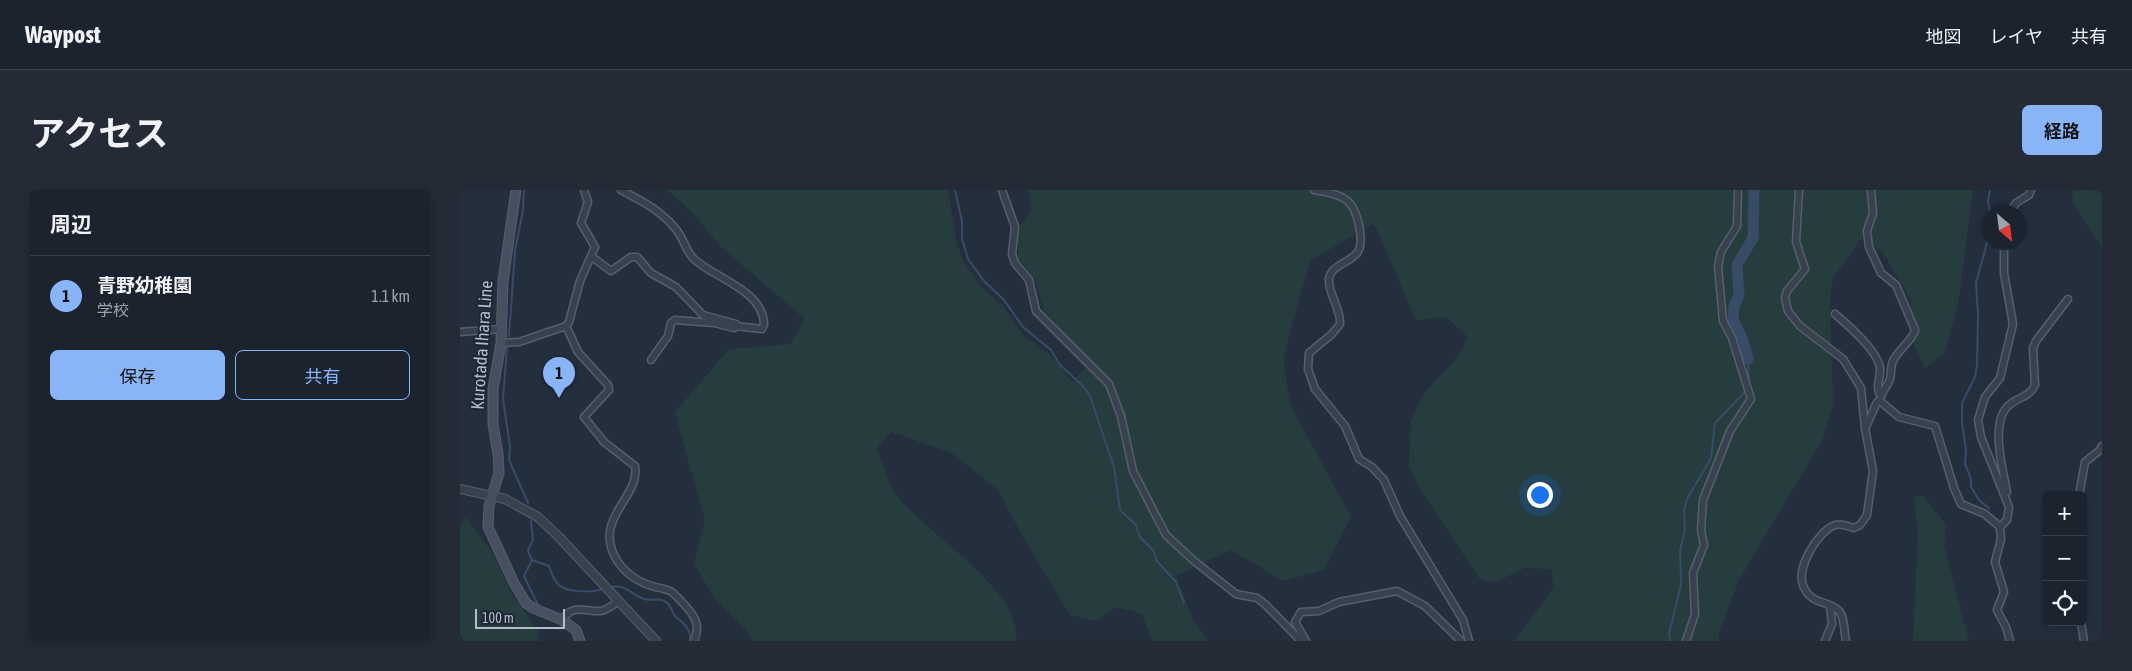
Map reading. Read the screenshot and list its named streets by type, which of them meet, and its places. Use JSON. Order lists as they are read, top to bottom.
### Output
{
  "streets": {
    "main road": ["Kurotada Ihara Line"]
  },
  "scale_bar": "100 m",
  "north": "bottom right",
  "page": {
    "header": "Waypost",
    "nav": ["地図", "レイヤ", "共有"],
    "title": "アクセス",
    "buttons": [
      "経路",
      ["保存", "共有"]
    ],
    "heading": "周辺",
    "list": [
      {
        "mark": "1",
        "name": "青野幼稚園",
        "note": "学校",
        "value": "1.1 km"
      }
    ],
    "pins": "1",
    "map_buttons": ["+", "−"],
    "scale": "100 m"
  }
}
